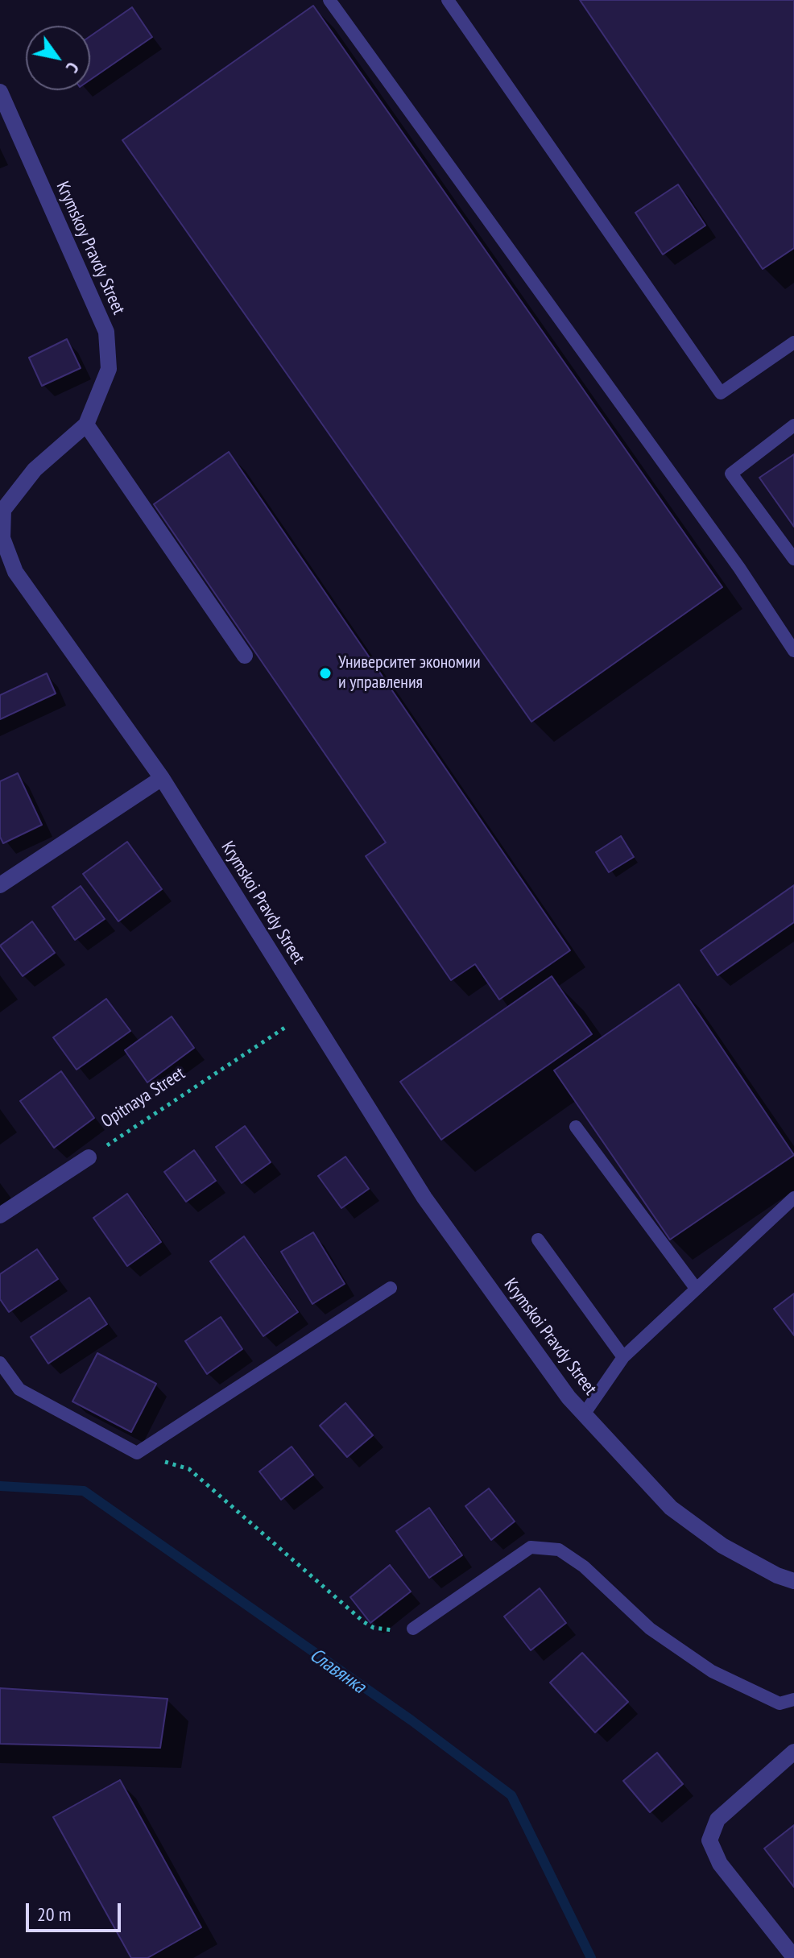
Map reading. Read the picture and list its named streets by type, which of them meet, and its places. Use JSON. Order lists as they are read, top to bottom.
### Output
{
  "streets": {
    "street": ["Krymskoy Pravdy Street", "Krymskoi Pravdy Street"],
    "path": ["Opitnaya Street"]
  },
  "crossings": [
    ["Krymskoy Pravdy Street", "Krymskoi Pravdy Street"],
    ["Krymskoi Pravdy Street", "Opitnaya Street"]
  ],
  "water": ["Славянка"],
  "places": ["Университет экономии и управления"],
  "scale_bar": "20 m",
  "north": "bottom right"
}
